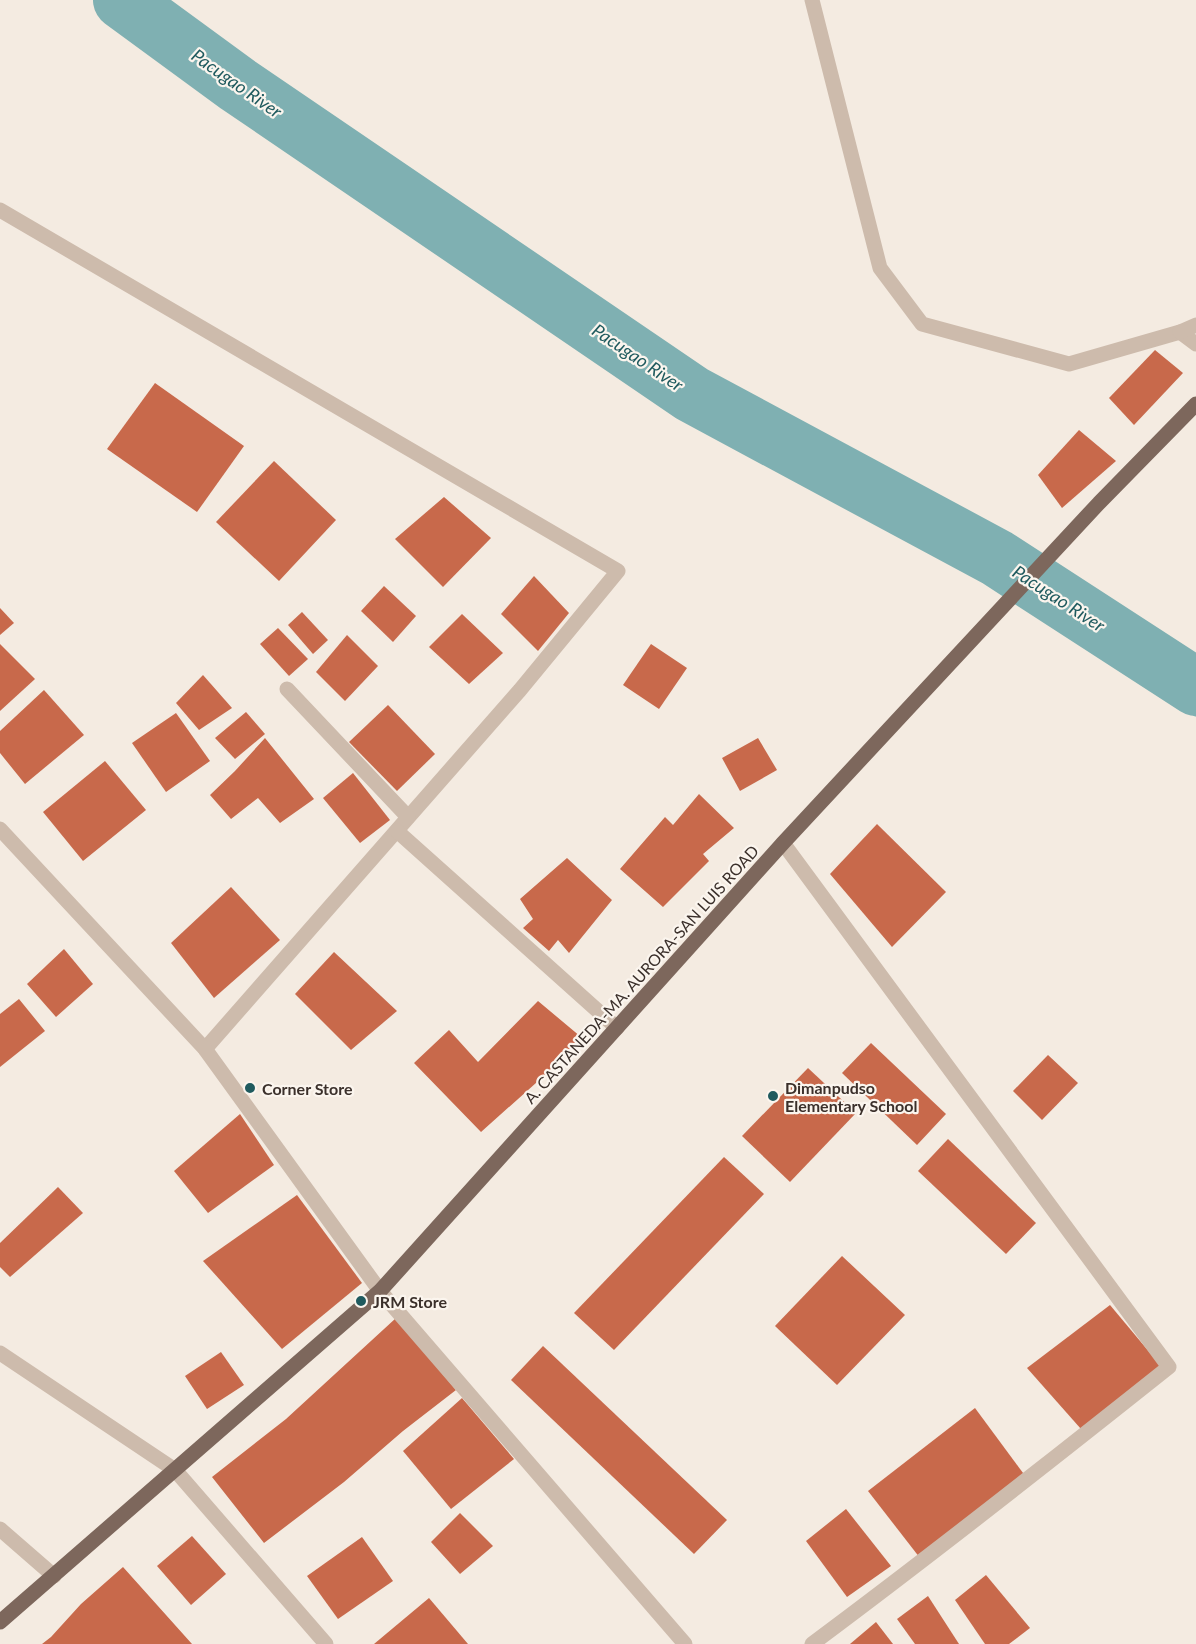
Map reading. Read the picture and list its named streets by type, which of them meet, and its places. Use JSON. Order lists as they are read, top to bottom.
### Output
{
  "streets": {
    "main road": ["A. CASTANEDA-MA. AURORA-SAN LUIS ROAD"]
  },
  "water": ["Pacugao River"],
  "places": ["Corner Store", "Dimanpudso Elementary School", "JRM Store"]
}
